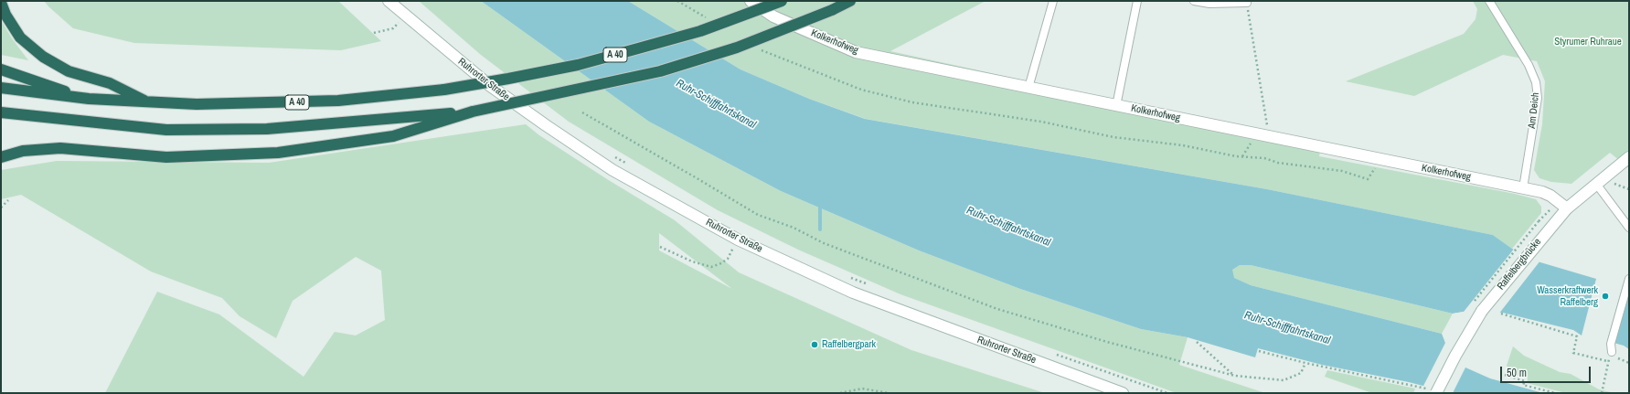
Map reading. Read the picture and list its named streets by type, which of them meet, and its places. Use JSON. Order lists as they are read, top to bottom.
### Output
{
  "streets": {
    "highway": ["A 40"],
    "main road": ["Kolkerhofweg", "Ruhrorter Straße", "Raffelbergbrücke"],
    "lane": ["Am Deich"]
  },
  "crossings": [
    ["Kolkerhofweg", "Am Deich"],
    ["Kolkerhofweg", "Raffelbergbrücke"]
  ],
  "water": ["Ruhr-Schifffahrtskanal"],
  "parks": ["Styrumer Ruhraue"],
  "places": ["Wasserkraftwerk Raffelberg", "Raffelbergpark"],
  "scale_bar": "50 m"
}
